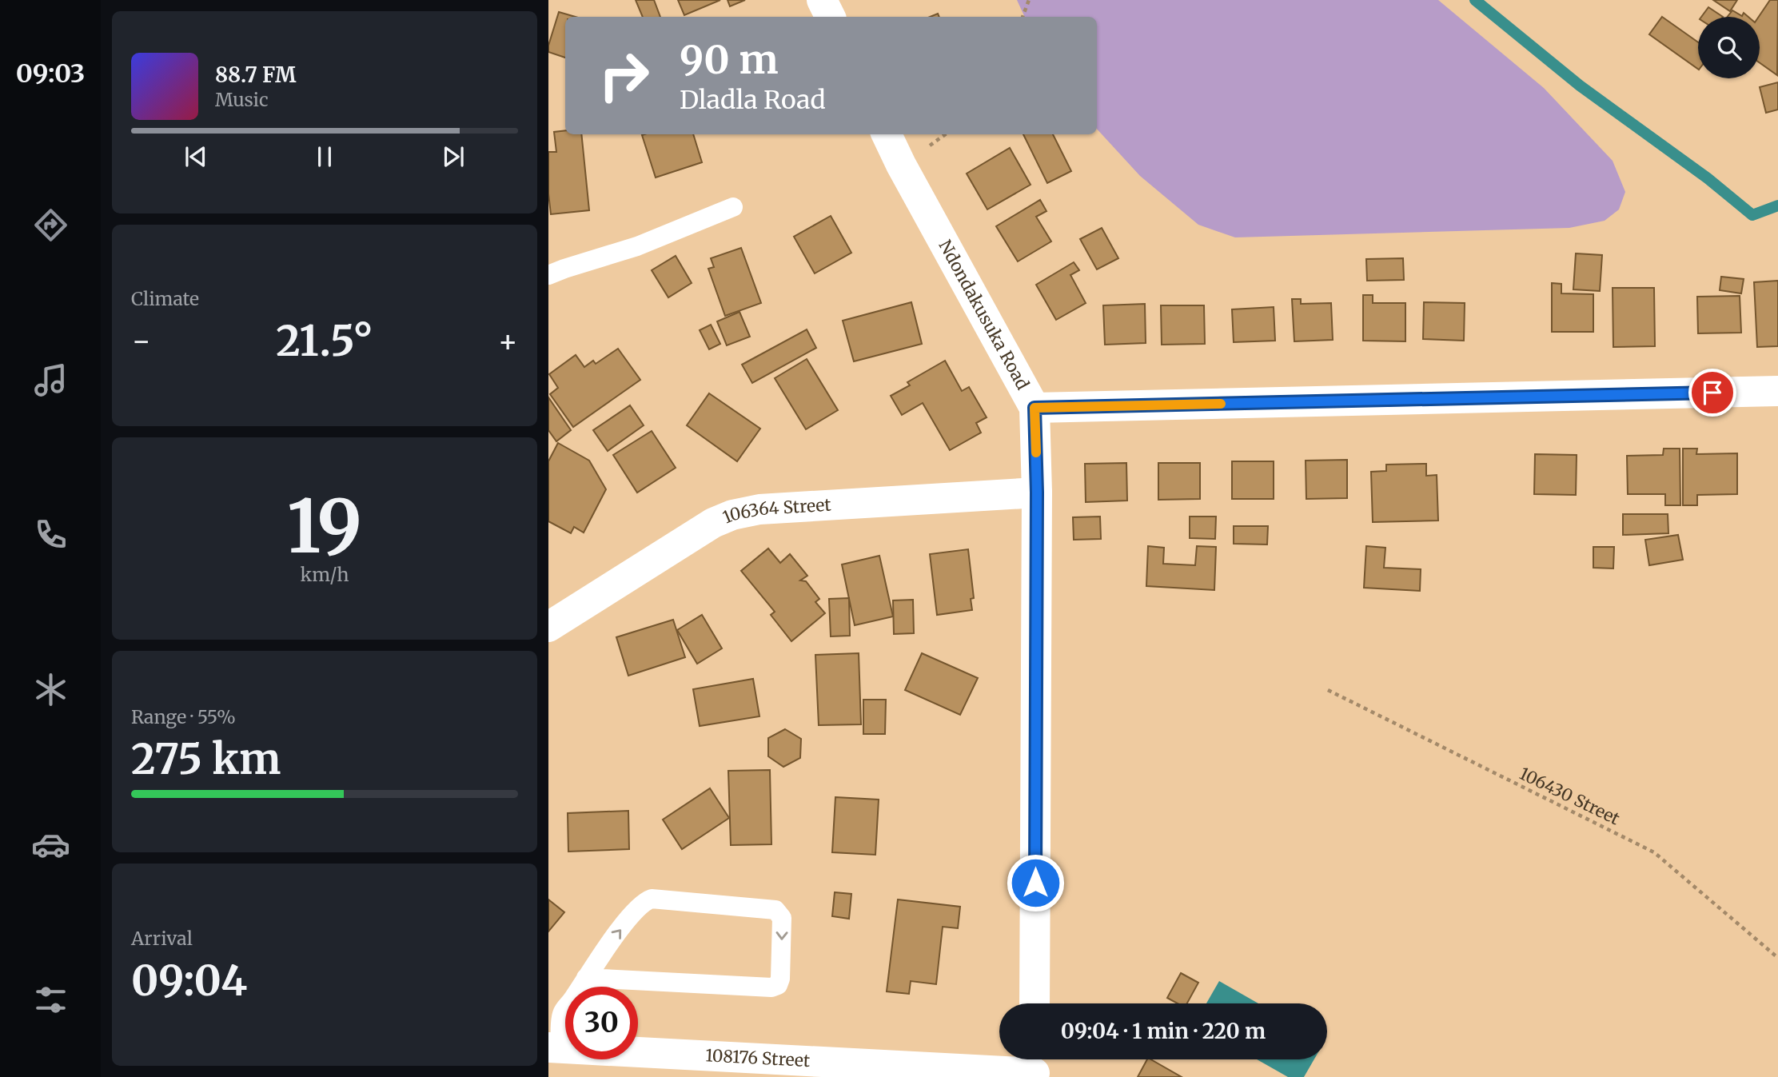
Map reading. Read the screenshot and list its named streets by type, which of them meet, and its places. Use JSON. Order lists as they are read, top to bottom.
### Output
{
  "streets": {
    "street": ["Ndondakusuka Road", "106364 Street", "108176 Street"],
    "path": ["106430 Street"]
  },
  "crossings": [
    ["Ndondakusuka Road", "106364 Street"]
  ],
  "page": {
    "tabs": "09:03",
    "turn": ["90 m", "Dladla Road"],
    "song": ["88.7 FM", "Music"],
    "tile": [
      "Climate",
      ["19", "km/h"],
      ["Range · 55%", "275 km"],
      ["Arrival", "09:04"]
    ],
    "heat": ["−", "21.5°", "+"],
    "limit": "30",
    "trip": "09:04 · 1 min · 220 m"
  }
}
